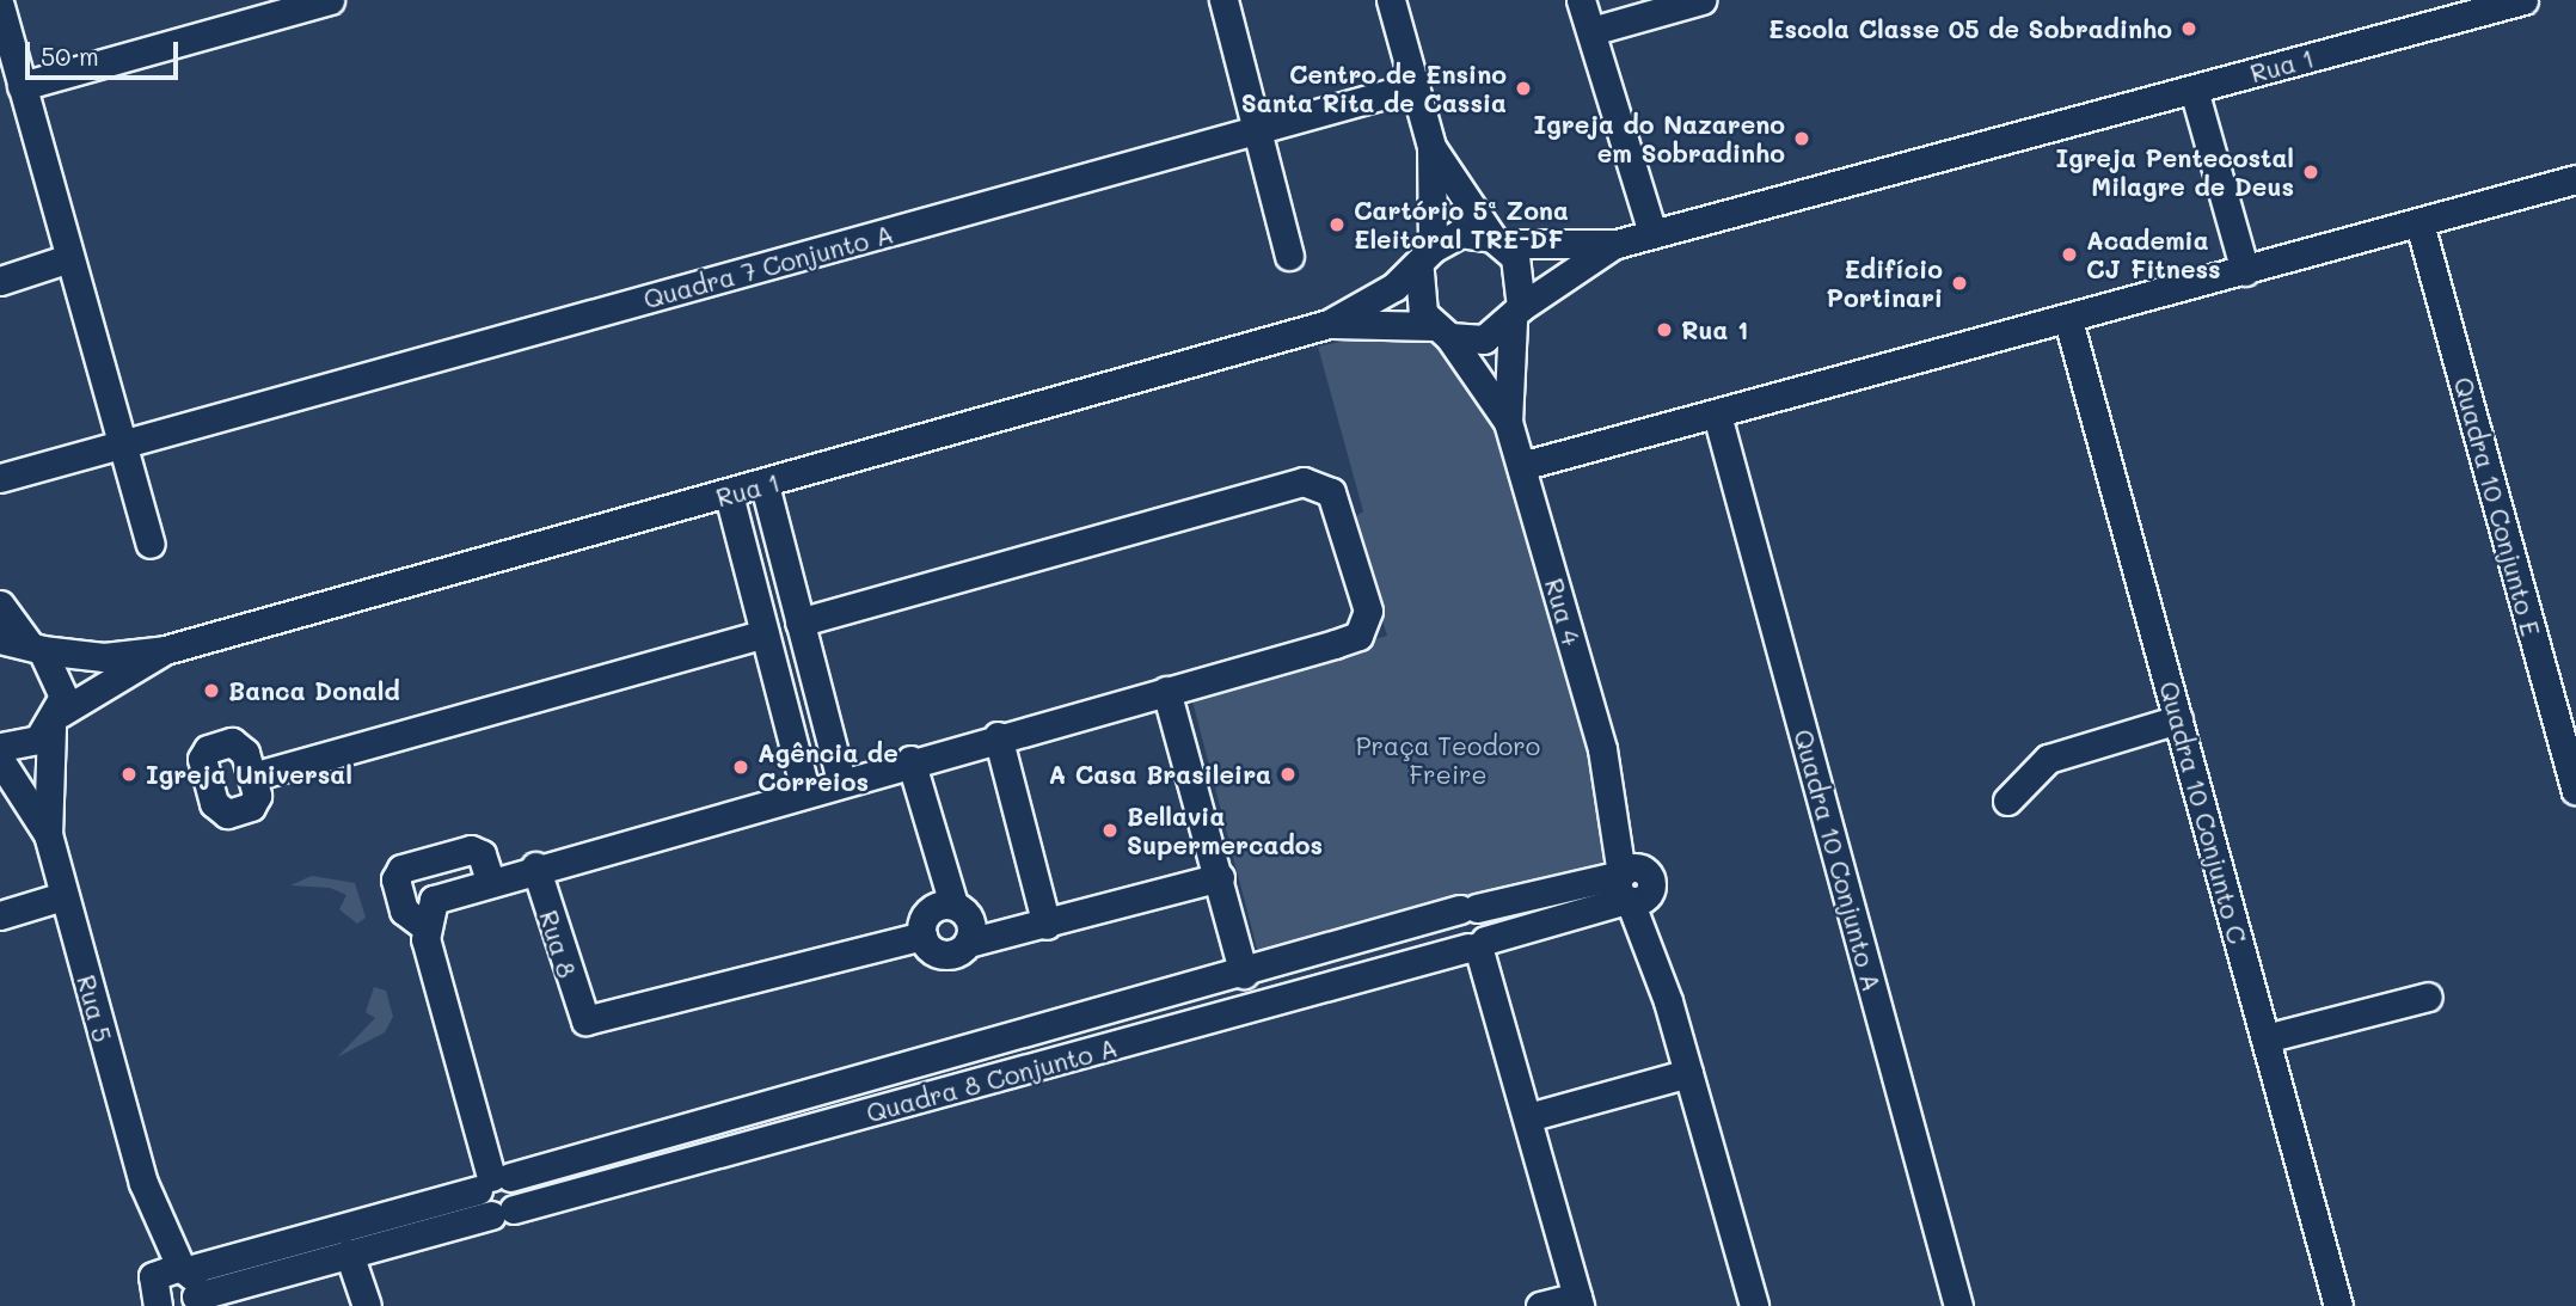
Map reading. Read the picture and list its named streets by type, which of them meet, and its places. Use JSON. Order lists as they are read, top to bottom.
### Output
{
  "streets": {
    "street": [
      "Rua 1",
      "Quadra 7 Conjunto A",
      "Quadra 10 Conjunto E",
      "Rua 4",
      "Quadra 10 Conjunto C",
      "Quadra 10 Conjunto A",
      "Rua 8",
      "Rua 5",
      "Quadra 8 Conjunto A"
    ]
  },
  "crossings": [
    ["Rua 4", "Quadra 8 Conjunto A"]
  ],
  "parks": ["Praça Teodoro Freire"],
  "places": [
    "Escola Classe 05 de Sobradinho",
    "Centro de Ensino Santa Rita de Cassia",
    "Igreja do Nazareno em Sobradinho",
    "Igreja Pentecostal Milagre de Deus",
    "Cartório 5ª Zona Eleitoral TRE-DF",
    "Academia CJ Fitness",
    "Edifício Portinari",
    "Rua 1",
    "Banca Donald",
    "Agência de Correios",
    "Igreja Universal",
    "A Casa Brasileira",
    "Bellavia Supermercados"
  ],
  "scale_bar": "50 m"
}
